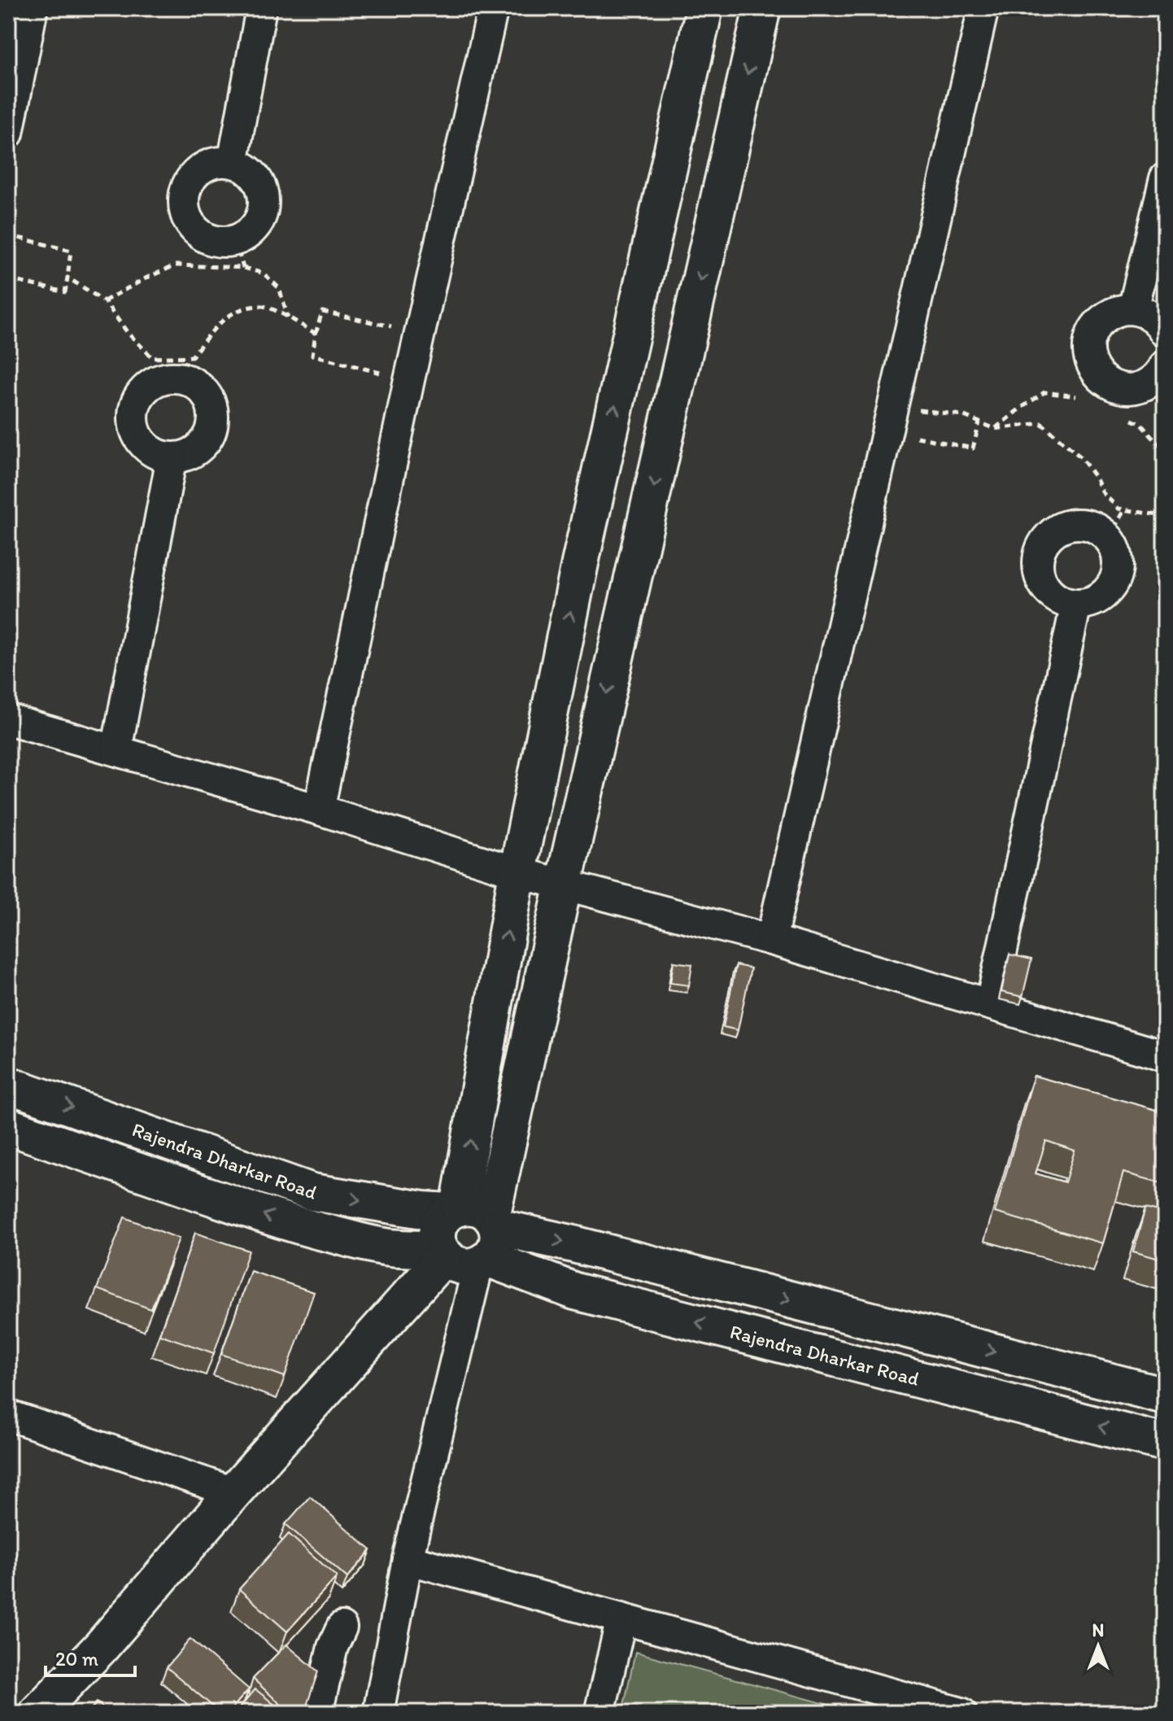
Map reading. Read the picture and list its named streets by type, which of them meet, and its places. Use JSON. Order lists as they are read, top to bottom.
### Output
{
  "streets": {
    "street": ["Rajendra Dharkar Road"]
  },
  "scale_bar": "20 m",
  "north": "top"
}
